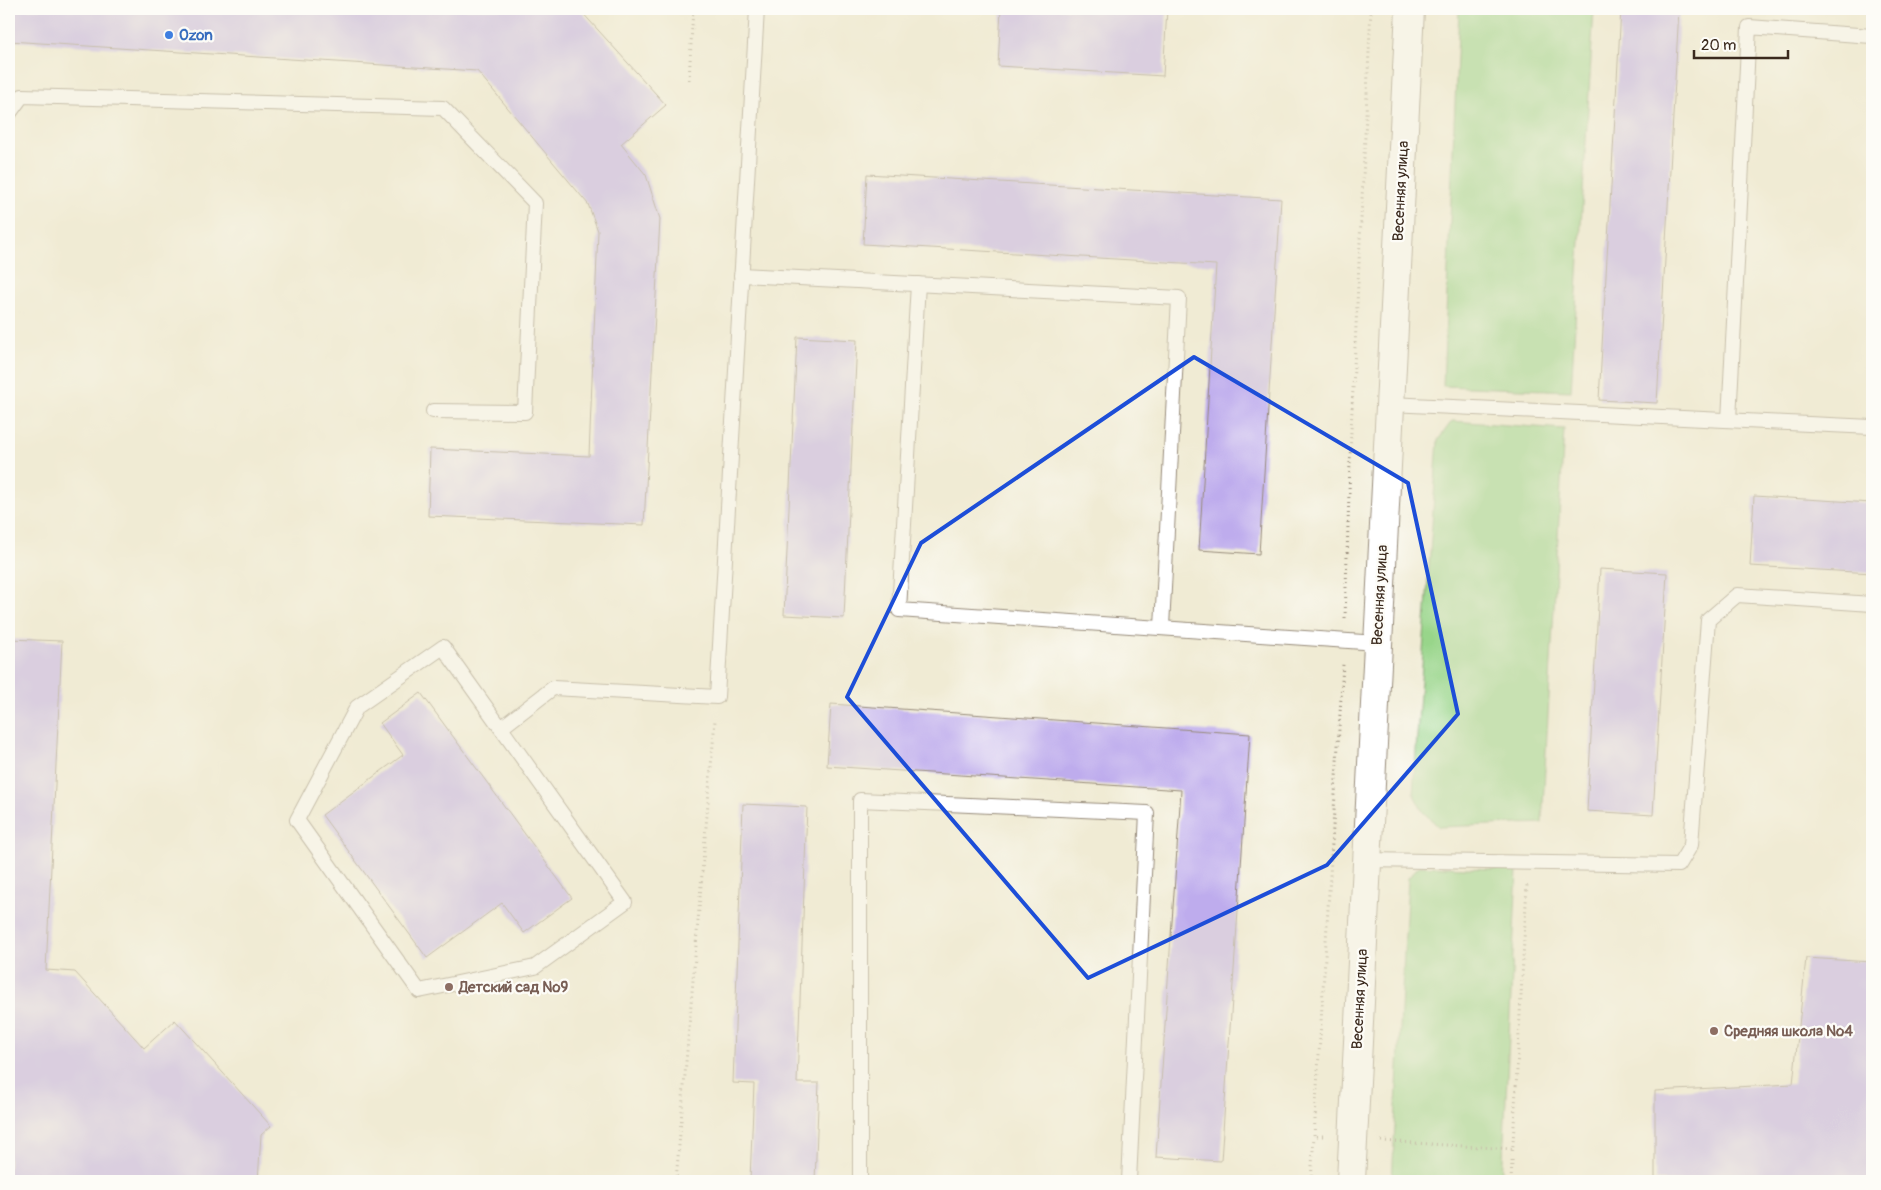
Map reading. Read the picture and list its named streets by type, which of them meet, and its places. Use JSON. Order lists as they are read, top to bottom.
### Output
{
  "streets": {
    "street": ["Весенняя улица"]
  },
  "places": ["Ozon", "Детский сад №9", "Средняя школа №4"],
  "scale_bar": "20 m"
}
